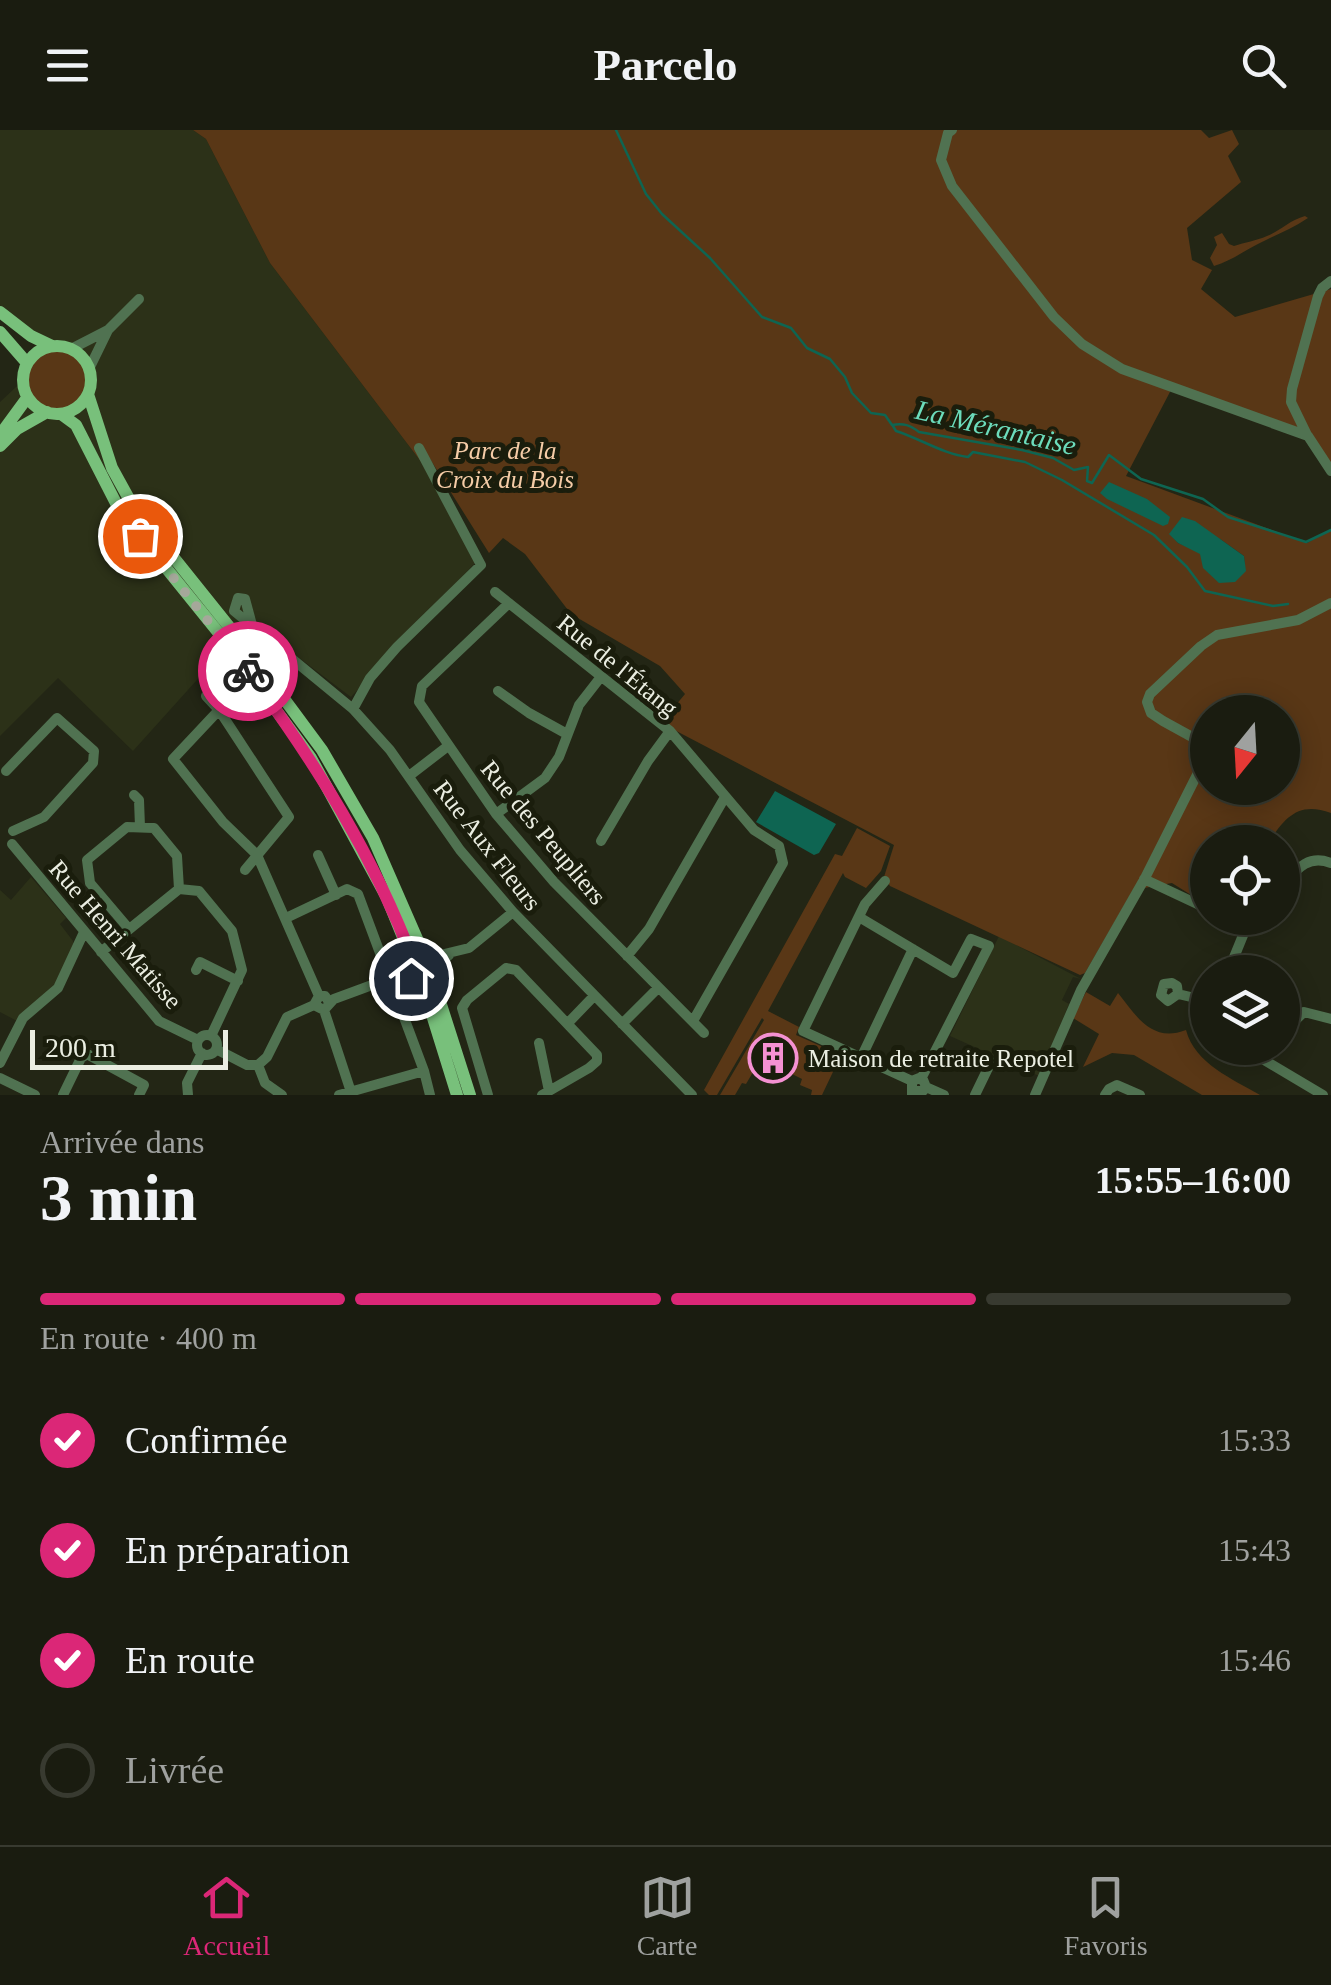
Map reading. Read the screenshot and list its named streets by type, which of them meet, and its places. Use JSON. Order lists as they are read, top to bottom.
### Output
{
  "streets": {
    "street": [
      "Rue de l'Étang",
      "Rue des Peupliers",
      "Rue Aux Fleurs",
      "Rue Henri Matisse"
    ]
  },
  "crossings": [
    ["Rue de l'Étang", "Rue des Peupliers"]
  ],
  "water": ["La Mérantaise"],
  "parks": ["Parc de la Croix du Bois"],
  "places": {
    "building": ["Maison de retraite Repotel"]
  },
  "scale_bar": "200 m",
  "north": "bottom",
  "page": {
    "header": "Parcelo",
    "scale": "200 m",
    "heading": ["3 min", "Arrivée dans", "15:55–16:00"],
    "bar": "En route · 400 m",
    "list": [
      ["Confirmée", "15:33"],
      ["En préparation", "15:43"],
      ["En route", "15:46"],
      "Livrée"
    ],
    "tabs": ["Accueil", "Carte", "Favoris"]
  }
}
